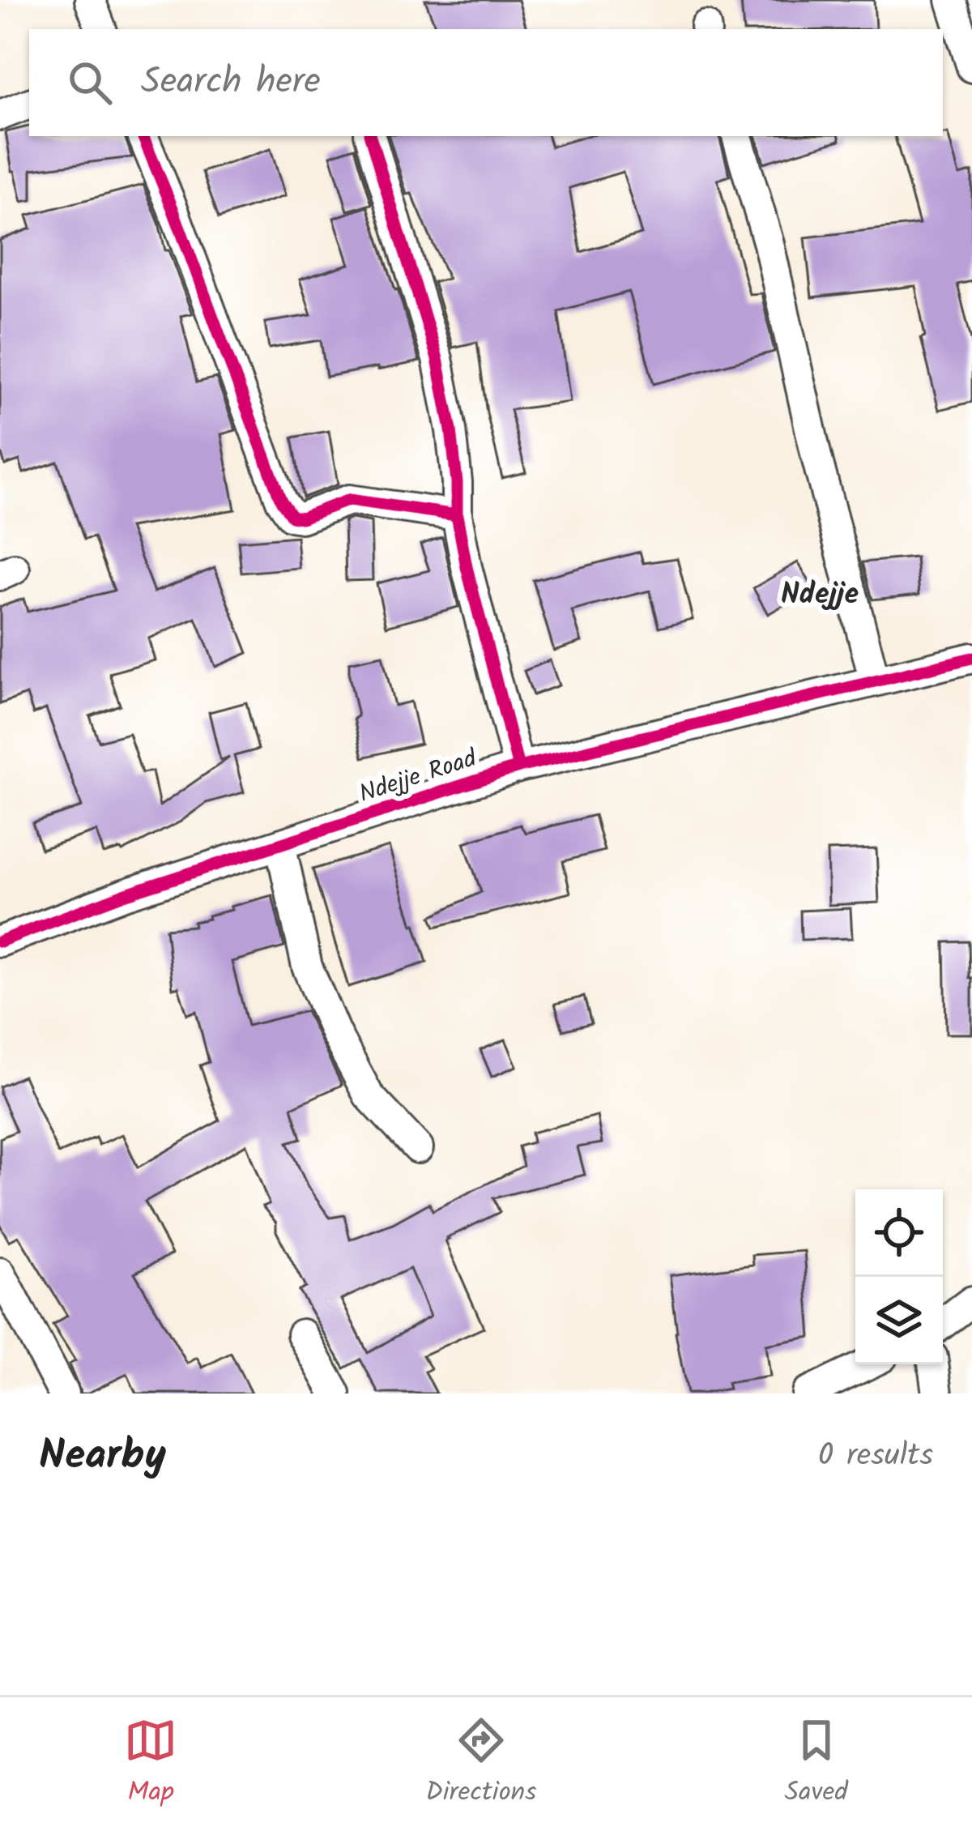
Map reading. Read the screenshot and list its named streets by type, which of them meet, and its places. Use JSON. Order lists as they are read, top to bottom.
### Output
{
  "streets": {
    "street": ["Ndejje Road"]
  },
  "districts": ["Ndejje"],
  "page": {
    "search": "Search here",
    "heading": ["Nearby", "0 results"],
    "nav": ["Map", "Directions", "Saved"]
  }
}
